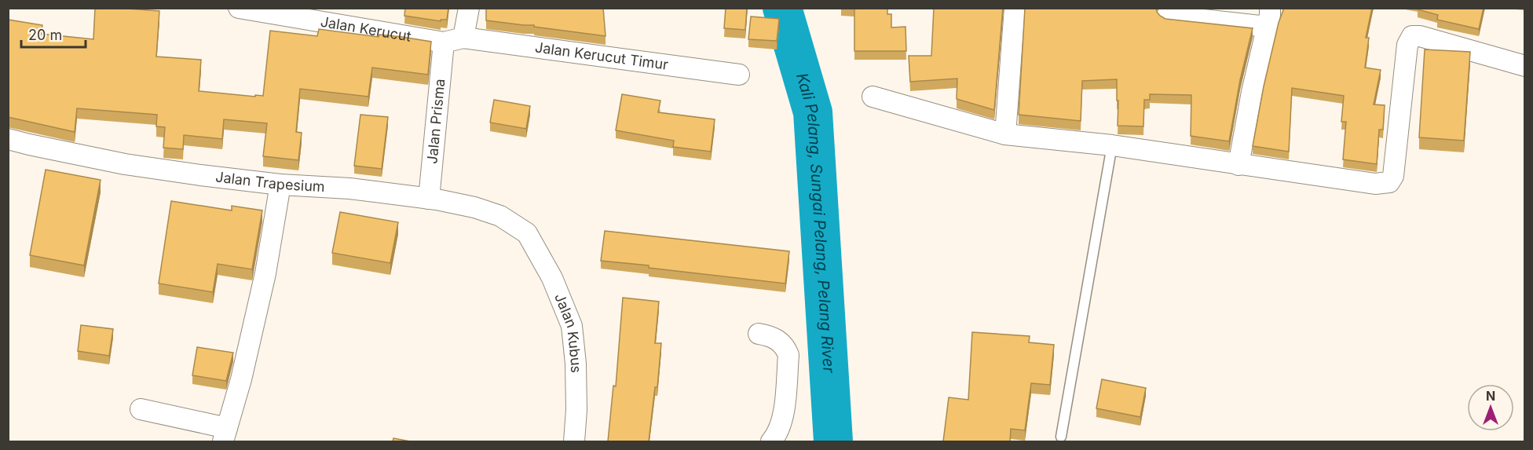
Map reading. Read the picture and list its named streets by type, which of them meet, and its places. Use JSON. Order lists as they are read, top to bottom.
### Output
{
  "streets": {
    "street": [
      "Jalan Kerucut",
      "Jalan Kerucut Timur",
      "Jalan Prisma",
      "Jalan Trapesium",
      "Jalan Kubus"
    ]
  },
  "crossings": [
    ["Jalan Kerucut", "Jalan Kerucut Timur"],
    ["Jalan Kerucut", "Jalan Prisma"],
    ["Jalan Prisma", "Jalan Trapesium"],
    ["Jalan Trapesium", "Jalan Kubus"]
  ],
  "water": ["Kali Pelang, Sungai Pelang, Pelang River"],
  "scale_bar": "20 m",
  "north": "top"
}
